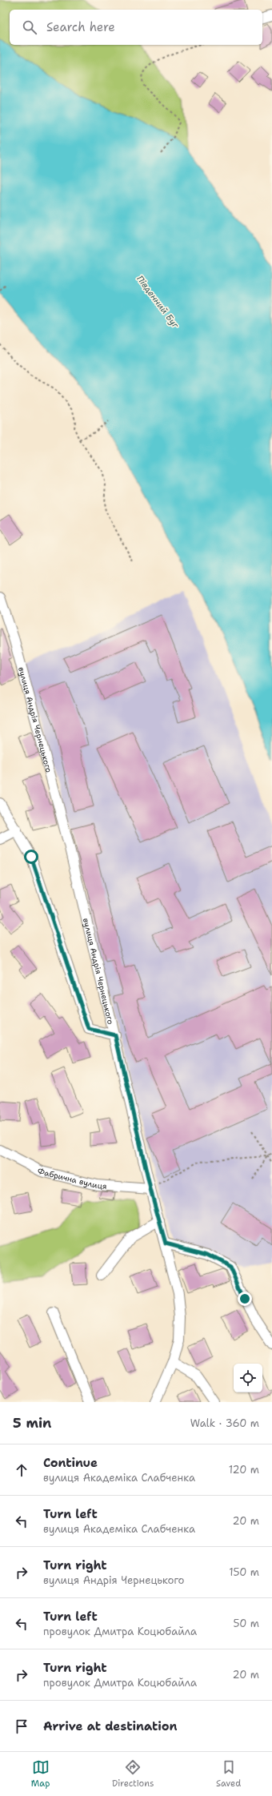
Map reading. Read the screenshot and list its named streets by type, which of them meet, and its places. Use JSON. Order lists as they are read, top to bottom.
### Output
{
  "streets": {
    "street": ["вулиця Андрія Чернецького", "Фабрична вулиця"]
  },
  "crossings": [
    ["вулиця Андрія Чернецького", "Фабрична вулиця"]
  ],
  "water": ["Південний Буг"],
  "page": {
    "search": "Search here",
    "heading": ["5 min", "Walk · 360 m"],
    "list": [
      ["Continue", "вулиця Академіка Слабченка", "120 m"],
      ["Turn left", "вулиця Академіка Слабченка", "20 m"],
      ["Turn right", "вулиця Андрія Чернецького", "150 m"],
      ["Turn left", "провулок Дмитра Коцюбайла", "50 m"],
      ["Turn right", "провулок Дмитра Коцюбайла", "20 m"],
      "Arrive at destination"
    ],
    "nav": ["Map", "Directions", "Saved"]
  }
}
